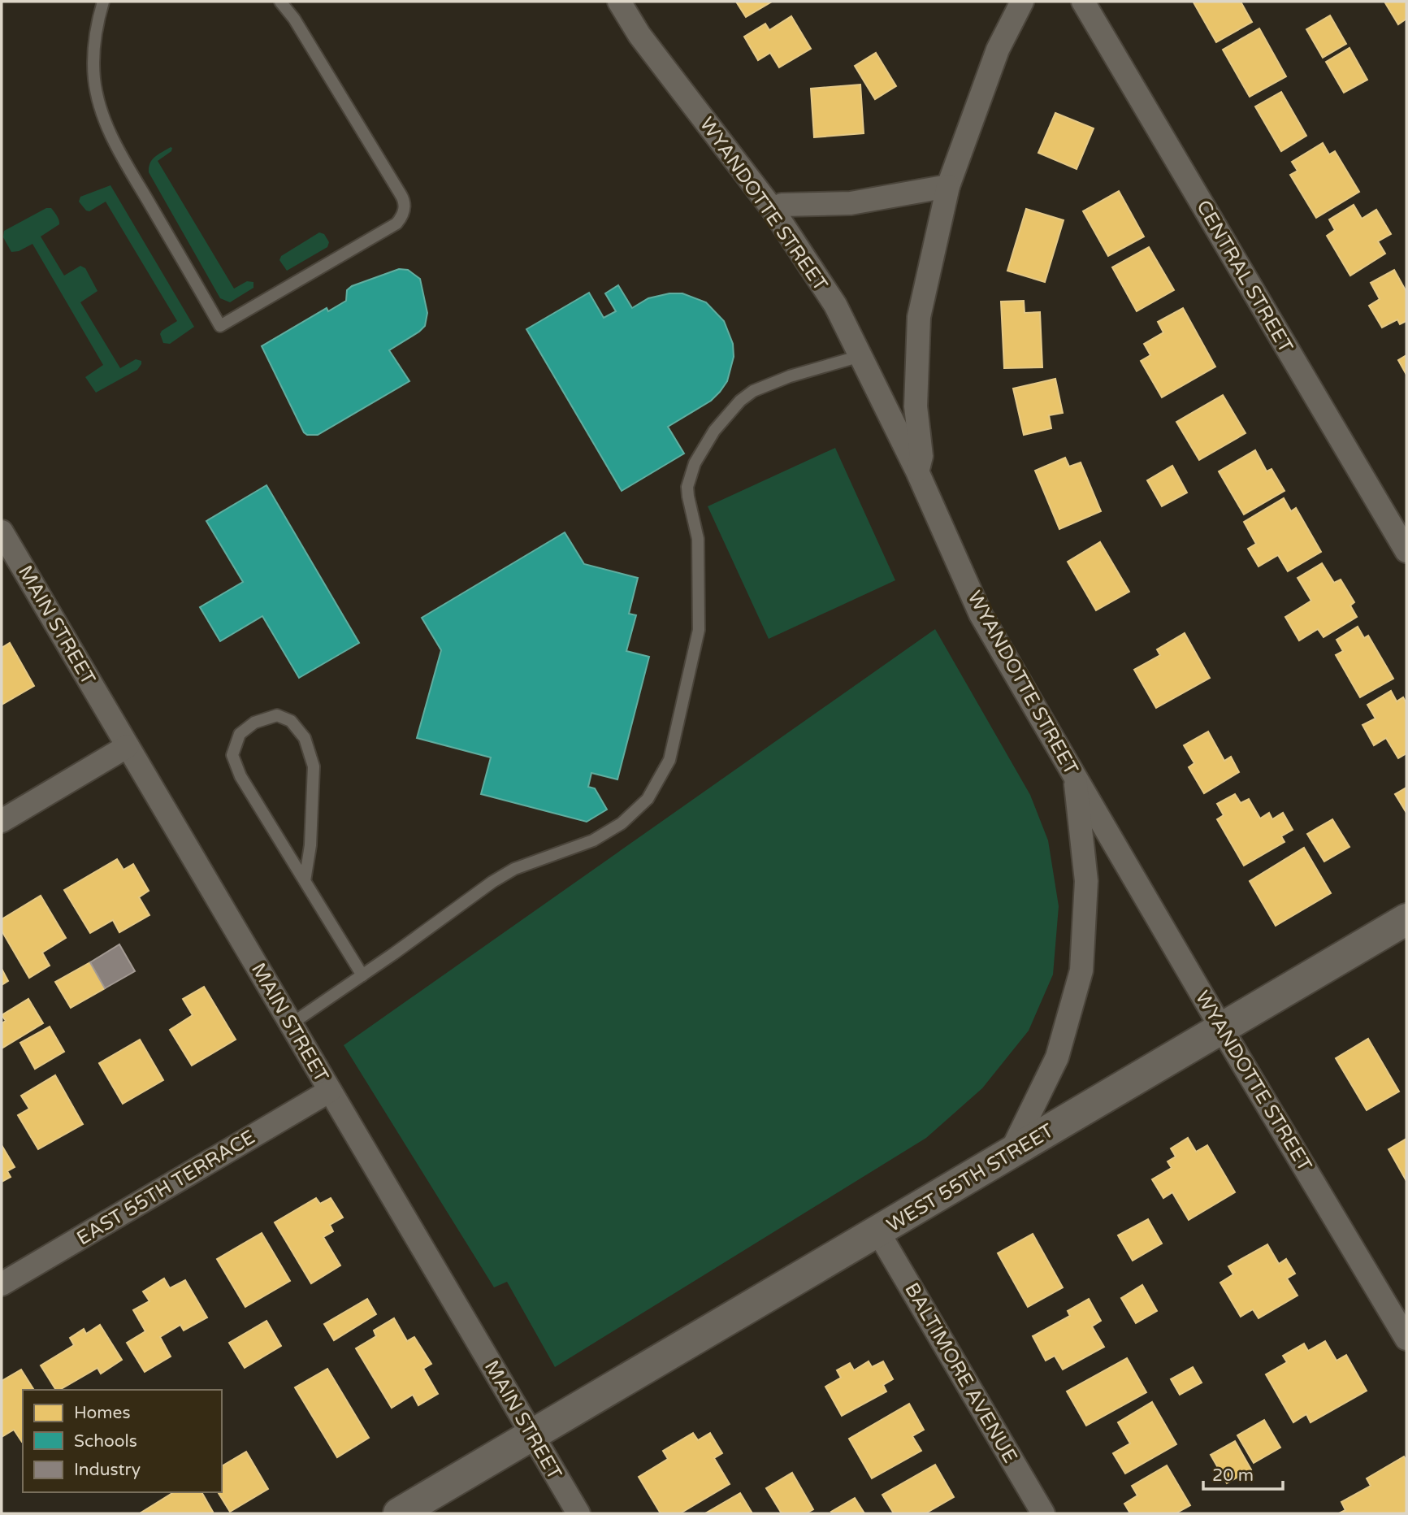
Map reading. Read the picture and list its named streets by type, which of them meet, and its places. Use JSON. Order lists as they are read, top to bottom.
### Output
{
  "streets": {
    "main road": ["WEST 55TH STREET"],
    "street": [
      "WYANDOTTE STREET",
      "CENTRAL STREET",
      "MAIN STREET",
      "EAST 55TH TERRACE",
      "BALTIMORE AVENUE"
    ]
  },
  "crossings": [
    ["WYANDOTTE STREET", "WEST 55TH STREET"],
    ["MAIN STREET", "WEST 55TH STREET"],
    ["MAIN STREET", "EAST 55TH TERRACE"],
    ["WEST 55TH STREET", "BALTIMORE AVENUE"]
  ],
  "legend": ["Homes", "Schools", "Industry"],
  "scale_bar": "20 m"
}
